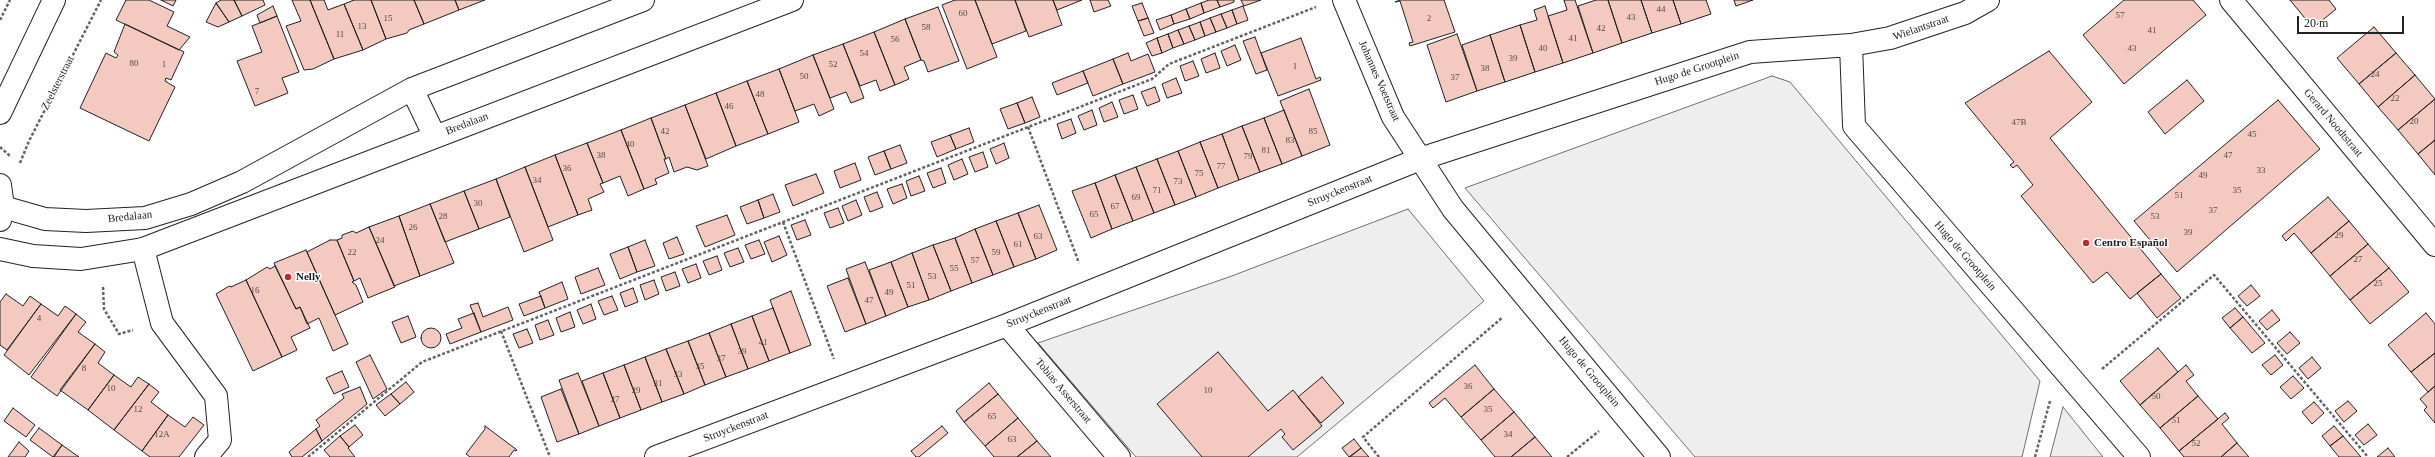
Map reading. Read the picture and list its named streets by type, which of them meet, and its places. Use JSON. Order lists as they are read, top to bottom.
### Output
{
  "streets": {
    "street": [
      "Wielantstraat",
      "Hugo de Grootplein",
      "Johannes Voetstraat",
      "Gerard Noodtstraat",
      "Bredalaan",
      "Struyckenstraat",
      "Tobias Asserstraat"
    ],
    "path": ["Zeelsterstraat"]
  },
  "crossings": [
    ["Wielantstraat", "Hugo de Grootplein"],
    ["Hugo de Grootplein", "Johannes Voetstraat"],
    ["Hugo de Grootplein", "Struyckenstraat"],
    ["Johannes Voetstraat", "Struyckenstraat"],
    ["Struyckenstraat", "Tobias Asserstraat"]
  ],
  "places": ["Centro Español", "Nelly"],
  "house_numbers": [
    "44",
    "60",
    "57",
    "43",
    "15",
    "2",
    "13",
    "58",
    "42",
    "41",
    "11",
    "41",
    "56",
    "40",
    "43",
    "54",
    "39",
    "80",
    "1",
    "52",
    "1",
    "38",
    "24",
    "50",
    "37",
    "7",
    "48",
    "22",
    "46",
    "20",
    "47B",
    "42",
    "85",
    "45",
    "83",
    "40",
    "81",
    "38",
    "47",
    "79",
    "77",
    "36",
    "33",
    "75",
    "49",
    "34",
    "73",
    "71",
    "35",
    "51",
    "69",
    "30",
    "67",
    "37",
    "65",
    "28",
    "53",
    "26",
    "39",
    "29",
    "63",
    "24",
    "61",
    "22",
    "59",
    "27",
    "57",
    "55",
    "53",
    "25",
    "51",
    "16",
    "49",
    "47",
    "4",
    "41",
    "39",
    "37",
    "35",
    "8",
    "33",
    "31",
    "36",
    "10",
    "29",
    "10",
    "50",
    "27",
    "12",
    "35",
    "65",
    "51",
    "12A",
    "34",
    "63",
    "52"
  ],
  "scale_bar": "20 m"
}
